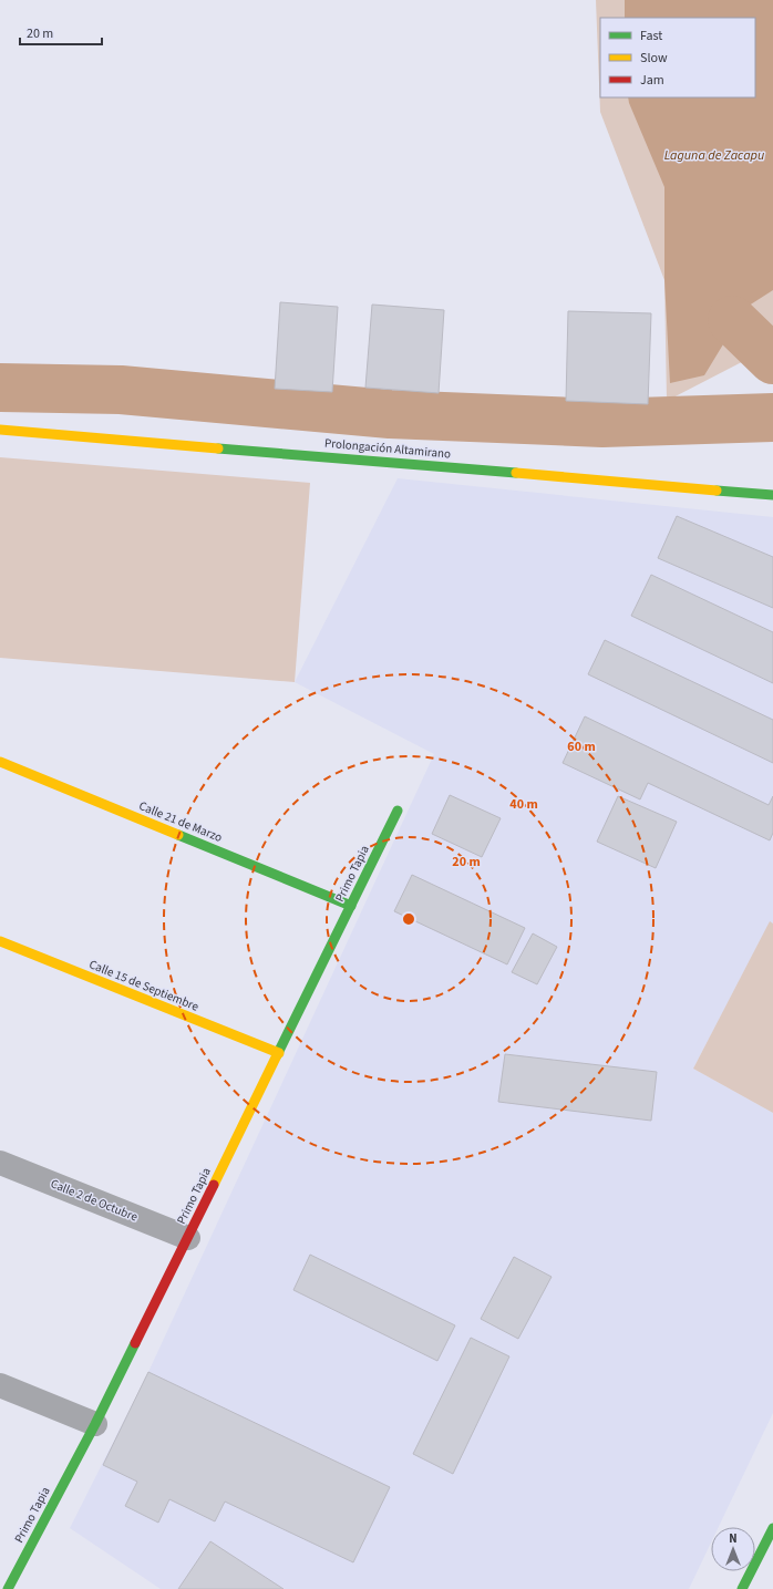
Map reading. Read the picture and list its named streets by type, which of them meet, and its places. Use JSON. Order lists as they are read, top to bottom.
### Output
{
  "streets": {
    "street": [
      "Prolongación Altamirano",
      "Calle 21 de Marzo",
      "Primo Tapia",
      "Calle 15 de Septiembre",
      "Calle 2 de Octubre"
    ]
  },
  "crossings": [
    ["Calle 21 de Marzo", "Primo Tapia"],
    ["Primo Tapia", "Calle 15 de Septiembre"],
    ["Primo Tapia", "Calle 2 de Octubre"]
  ],
  "water": ["Laguna de Zacapu"],
  "legend": ["Fast", "Slow", "Jam"],
  "scale_bar": "20 m",
  "north": "top",
  "rings": ["60 m", "40 m", "20 m"]
}
